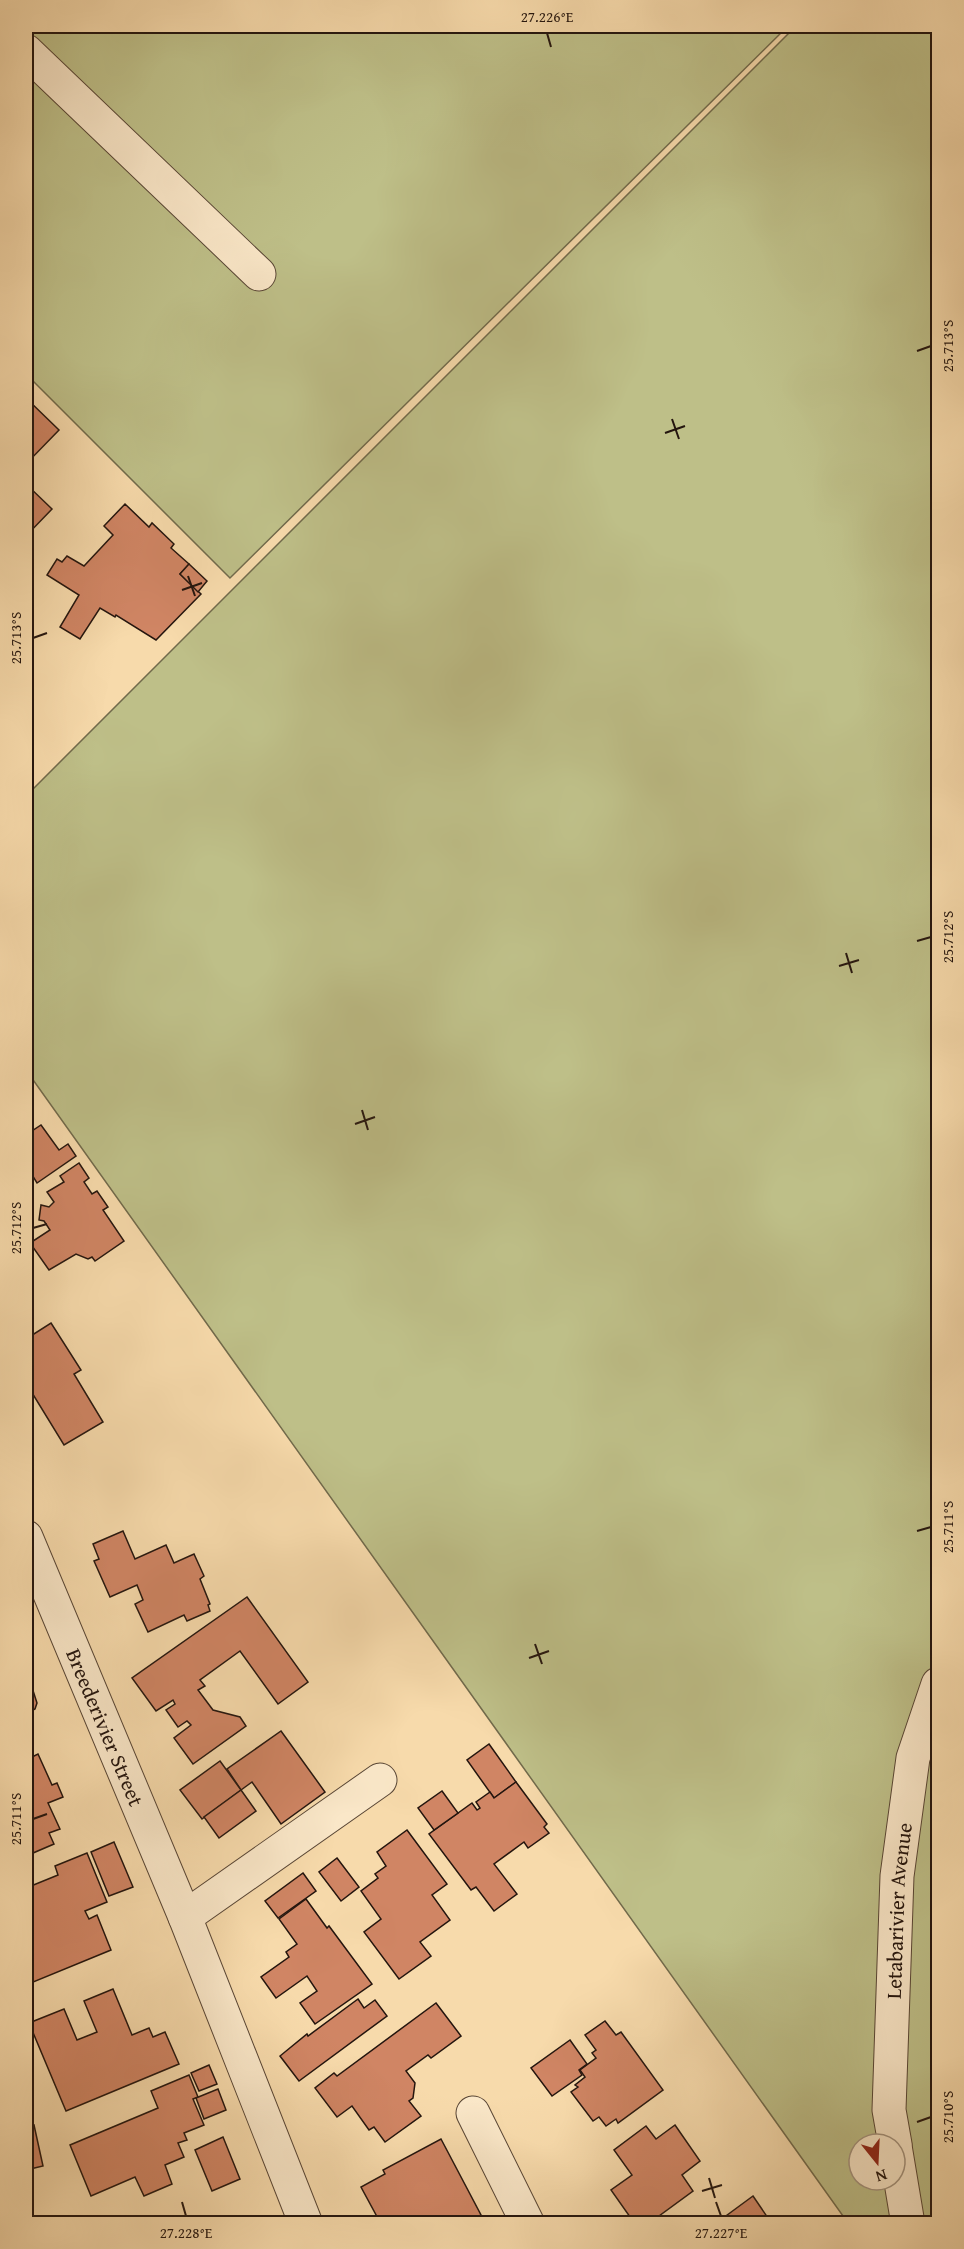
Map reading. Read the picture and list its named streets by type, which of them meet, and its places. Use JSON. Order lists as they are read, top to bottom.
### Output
{
  "streets": {
    "street": ["Breederivier Street", "Letabarivier Avenue"]
  },
  "north": "bottom",
  "coordinates": [
    "27.226°E",
    "25.713°S",
    "25.712°S",
    "25.711°S",
    "25.710°S",
    "27.228°E",
    "27.227°E"
  ]
}
